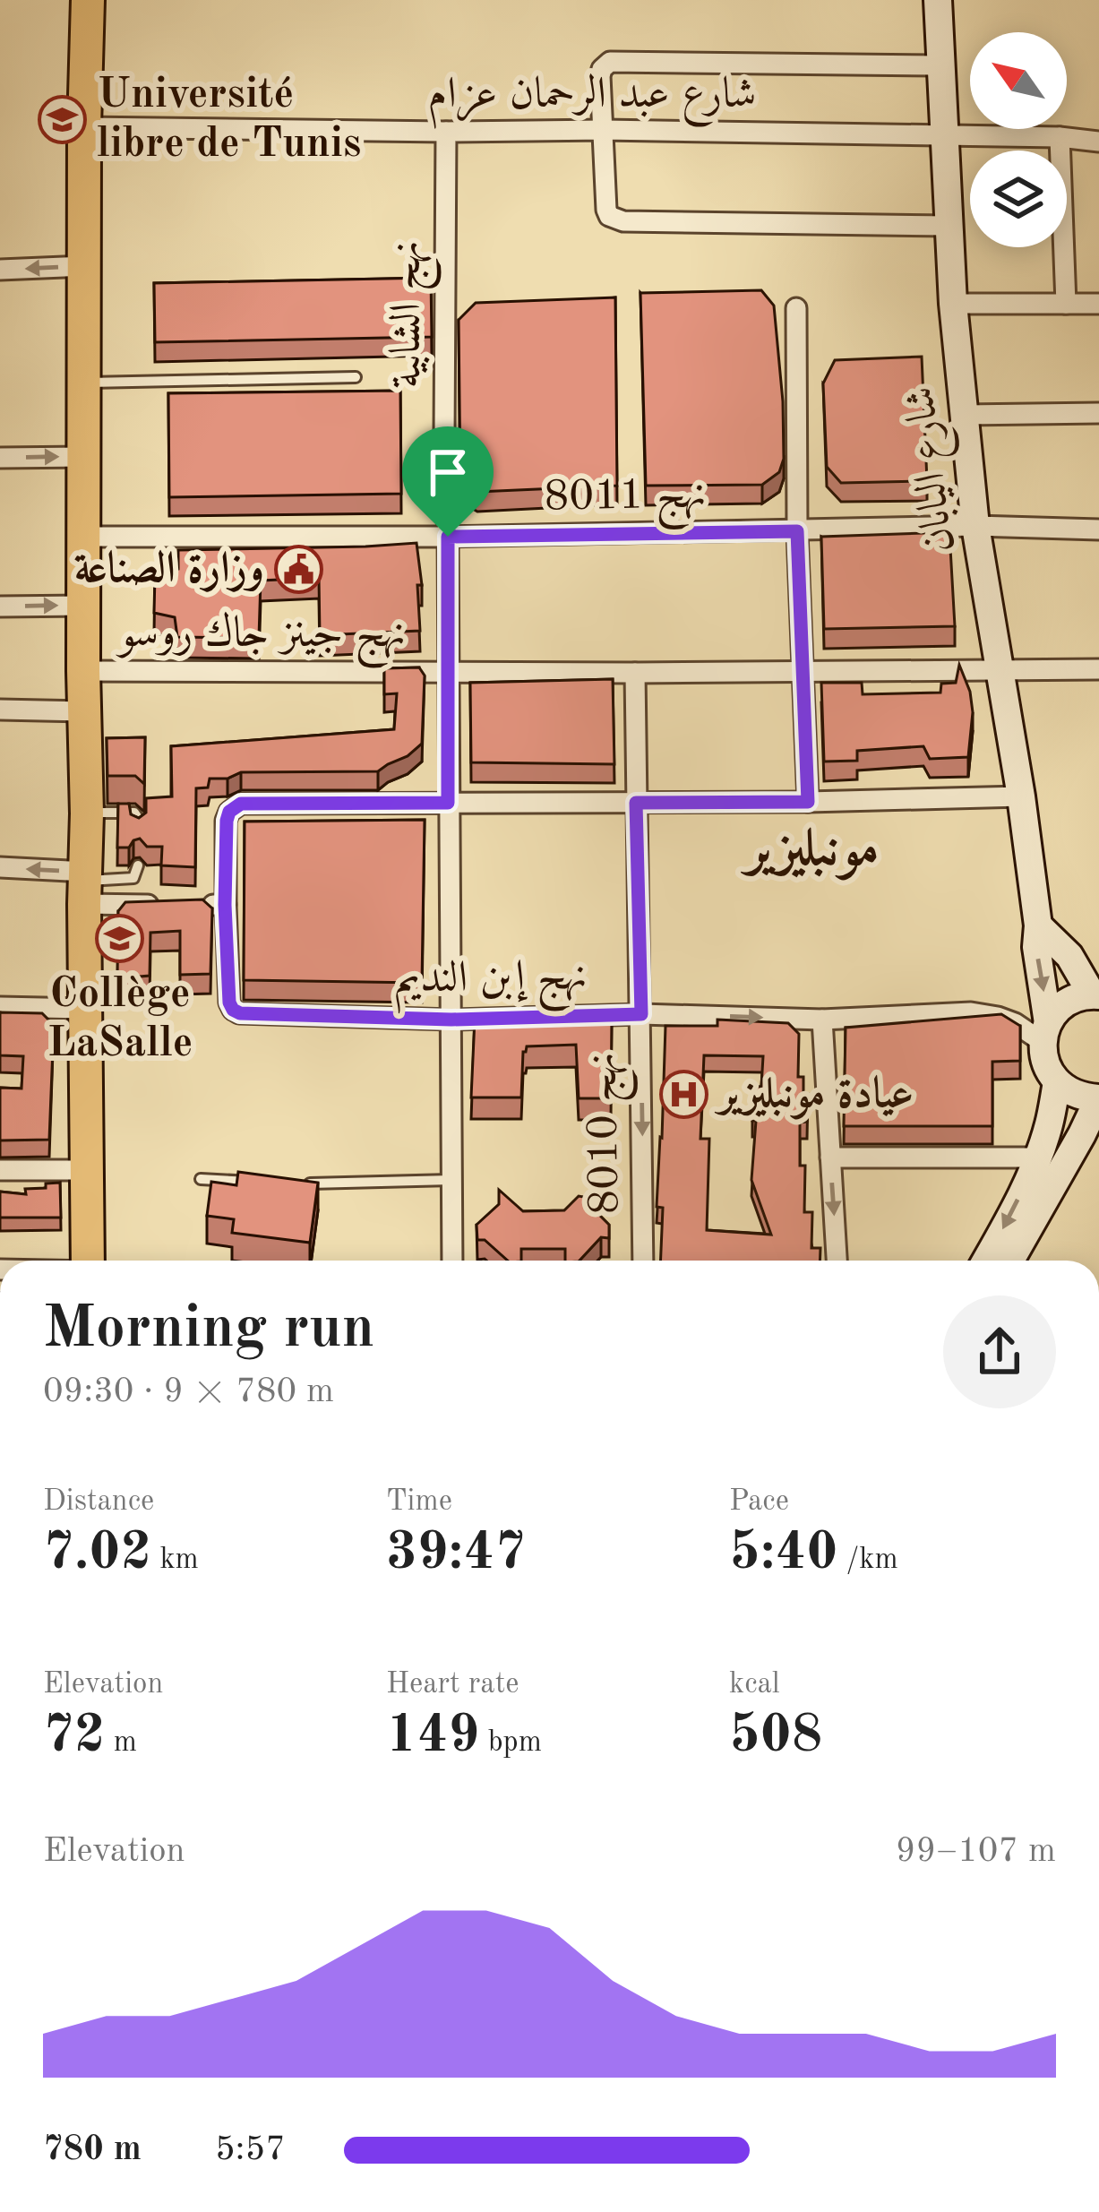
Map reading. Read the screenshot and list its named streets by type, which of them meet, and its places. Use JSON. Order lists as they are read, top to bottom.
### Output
{
  "streets": {
    "street": [
      "شارع عبد الرحمان عزام",
      "نهج الشابية",
      "شارع اليابان",
      "نهج 8011",
      "نهج جينز جاك روسو",
      "نهج إبن النديم",
      "نهج 8010"
    ]
  },
  "crossings": [
    ["شارع عبد الرحمان عزام", "نهج الشابية"],
    ["شارع عبد الرحمان عزام", "شارع اليابان"],
    ["نهج الشابية", "نهج 8011"],
    ["نهج الشابية", "نهج جينز جاك روسو"],
    ["نهج الشابية", "نهج إبن النديم"],
    ["شارع اليابان", "نهج 8011"],
    ["شارع اليابان", "نهج جينز جاك روسو"],
    ["شارع اليابان", "نهج إبن النديم"],
    ["نهج جينز جاك روسو", "نهج 8010"],
    ["نهج إبن النديم", "نهج 8010"]
  ],
  "one_way": ["نهج 8010"],
  "districts": ["مونبليزير"],
  "places": {
    "school or university": ["Université libre de Tunis", "Collège LaSalle"],
    "public building": ["وزارة الصناعة"],
    "hospital": ["عيادة مونبليزير"]
  },
  "north": "top left",
  "page": {
    "heading": ["Morning run", "09:30 · 9 × 780 m"],
    "stats": [
      ["Distance", "7.02 km"],
      ["Time", "39:47"],
      ["Pace", "5:40 /km"],
      ["Elevation", "72 m"],
      ["Heart rate", "149 bpm"],
      ["kcal", "508"]
    ],
    "chart": ["Elevation", "99–107 m"],
    "list": [
      {
        "name": "780 m",
        "note": "5:57"
      }
    ]
  }
}
